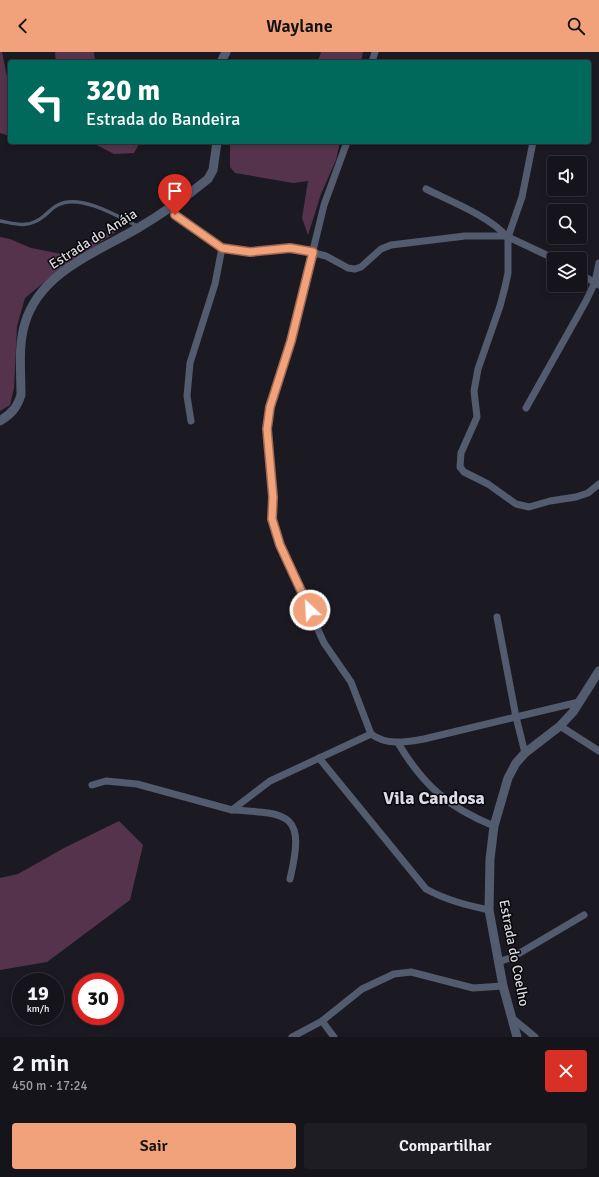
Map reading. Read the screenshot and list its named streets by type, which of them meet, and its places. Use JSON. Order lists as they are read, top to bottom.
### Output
{
  "streets": {
    "street": ["Estrada do Anáia", "Estrada do Coelho"]
  },
  "districts": ["Vila Candosa"],
  "page": {
    "header": "Waylane",
    "turn": ["320 m", "Estrada do Bandeira"],
    "speed": "19 km/h",
    "limit": "30",
    "heading": ["2 min", "450 m · 17:24"],
    "buttons": ["Sair", "Compartilhar"]
  }
}
